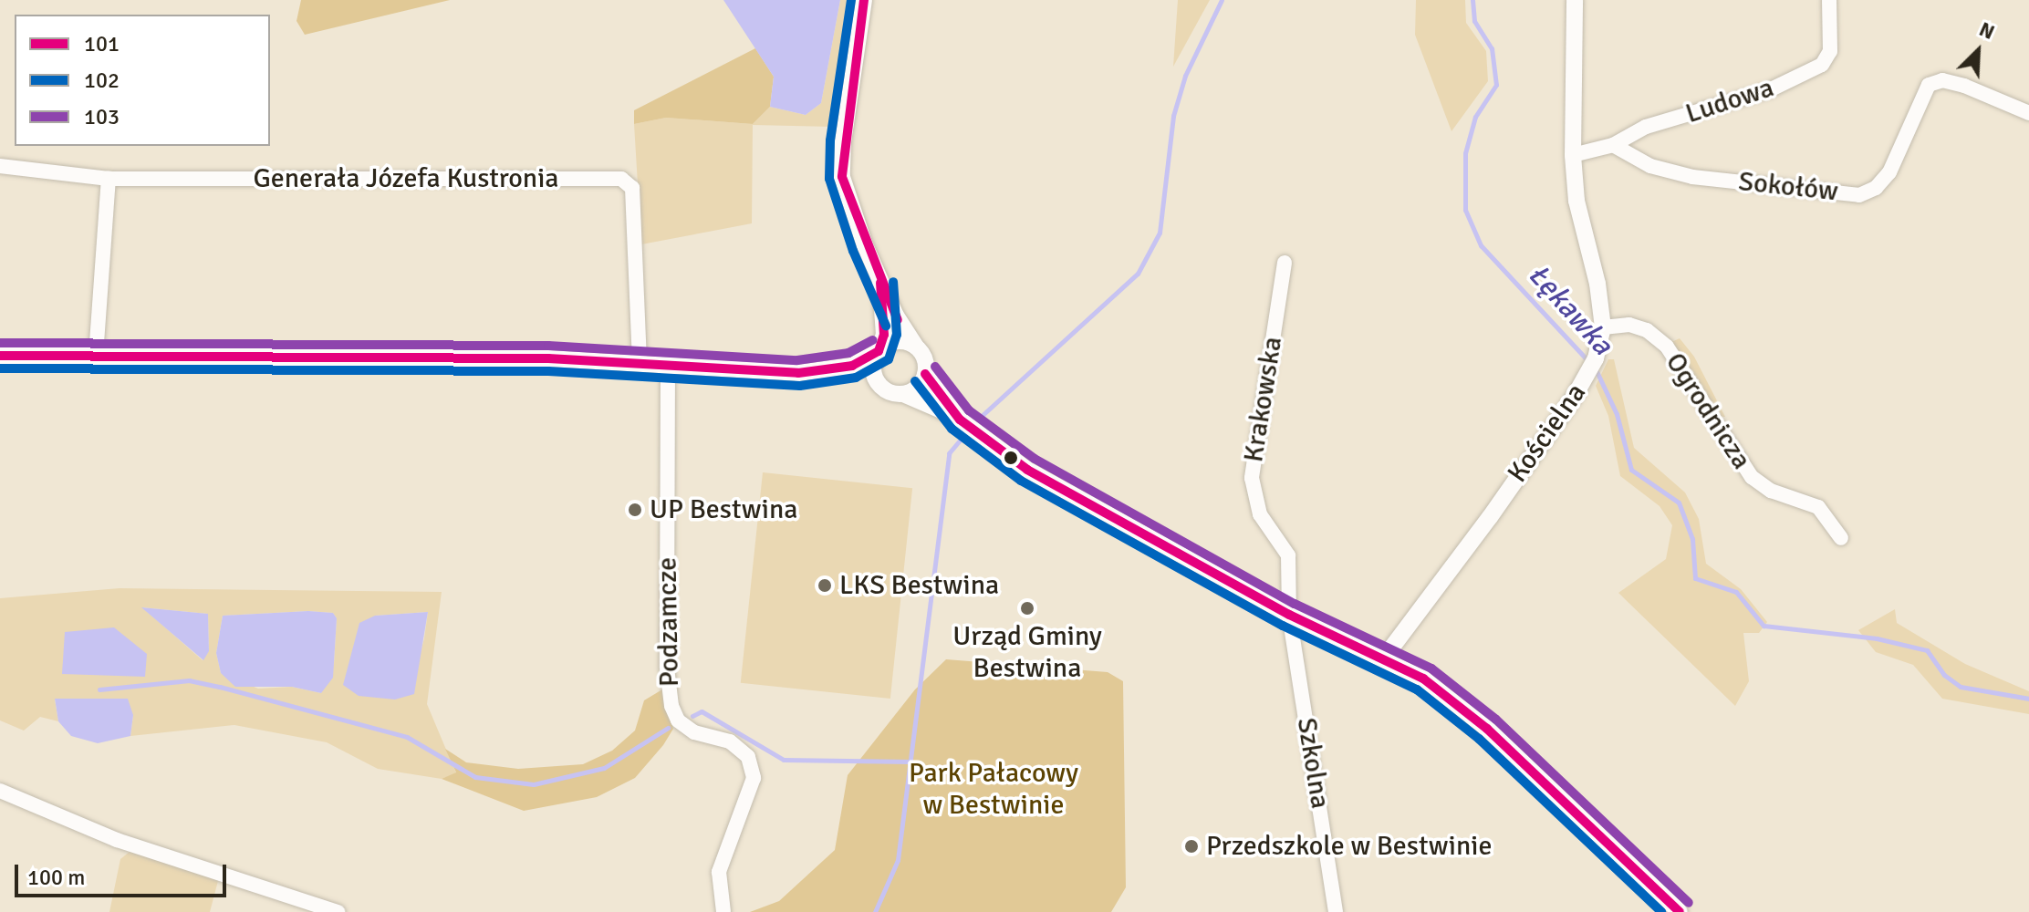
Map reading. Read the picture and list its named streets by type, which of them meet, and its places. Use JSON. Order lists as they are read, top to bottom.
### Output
{
  "streets": {
    "street": [
      "Ludowa",
      "Generała Józefa Kustronia",
      "Sokołów",
      "Krakowska",
      "Ogrodnicza",
      "Kościelna",
      "Podzamcze",
      "Szkolna"
    ]
  },
  "crossings": [
    ["Ludowa", "Sokołów"],
    ["Ludowa", "Kościelna"],
    ["Krakowska", "Szkolna"],
    ["Ogrodnicza", "Kościelna"]
  ],
  "water": ["Łękawka"],
  "parks": ["Park Pałacowy w Bestwinie"],
  "places": [
    "UP Bestwina",
    "LKS Bestwina",
    "Urząd Gminy Bestwina",
    "Przedszkole w Bestwinie"
  ],
  "lines": ["transit line 101", "transit line 102", "transit line 103"],
  "legend": ["101", "102", "103"],
  "scale_bar": "100 m",
  "north": "top right"
}
